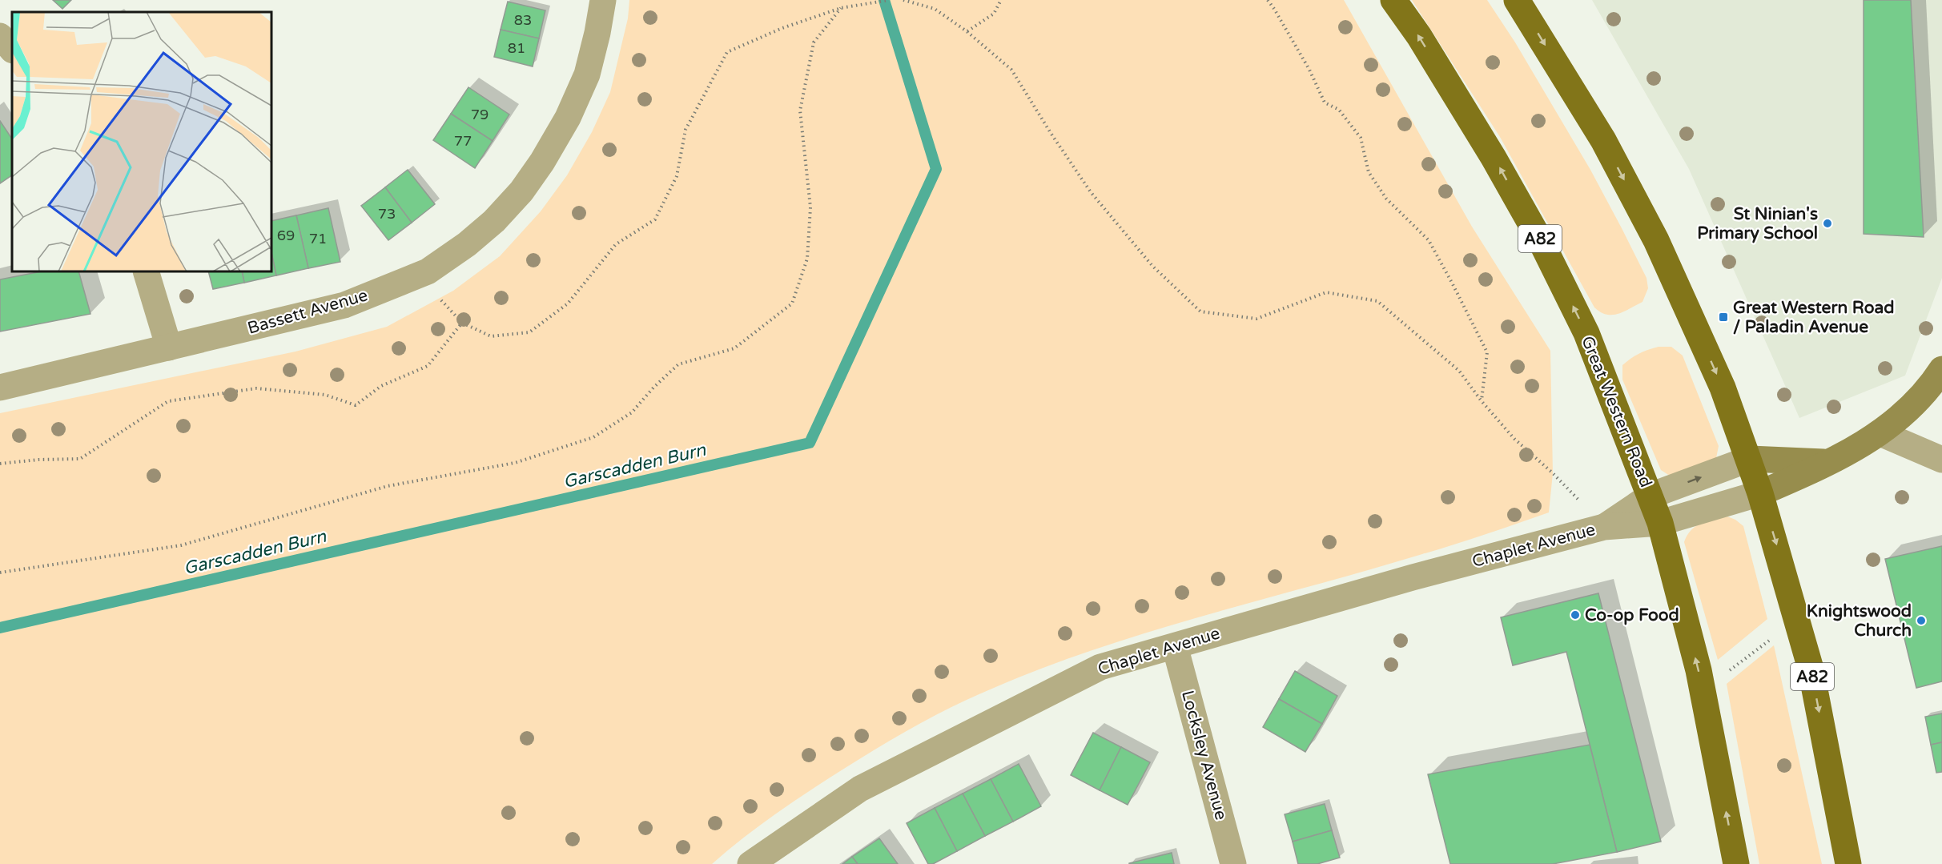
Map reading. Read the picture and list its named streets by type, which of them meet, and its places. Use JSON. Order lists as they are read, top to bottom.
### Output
{
  "streets": {
    "main road": ["A82", "Great Western Road"],
    "street": ["Bassett Avenue", "Chaplet Avenue", "Locksley Avenue"]
  },
  "crossings": [
    ["A82", "Chaplet Avenue"],
    ["Great Western Road", "Chaplet Avenue"],
    ["Chaplet Avenue", "Locksley Avenue"]
  ],
  "water": ["Garscadden Burn"],
  "places": {
    "other": ["St Ninian's Primary School", "Co-op Food", "Knightswood Church"],
    "transit": ["Great Western Road / Paladin Avenue"]
  },
  "house_numbers": [
    "83",
    "81",
    "79",
    "77",
    "73",
    "69",
    "71"
  ]
}
